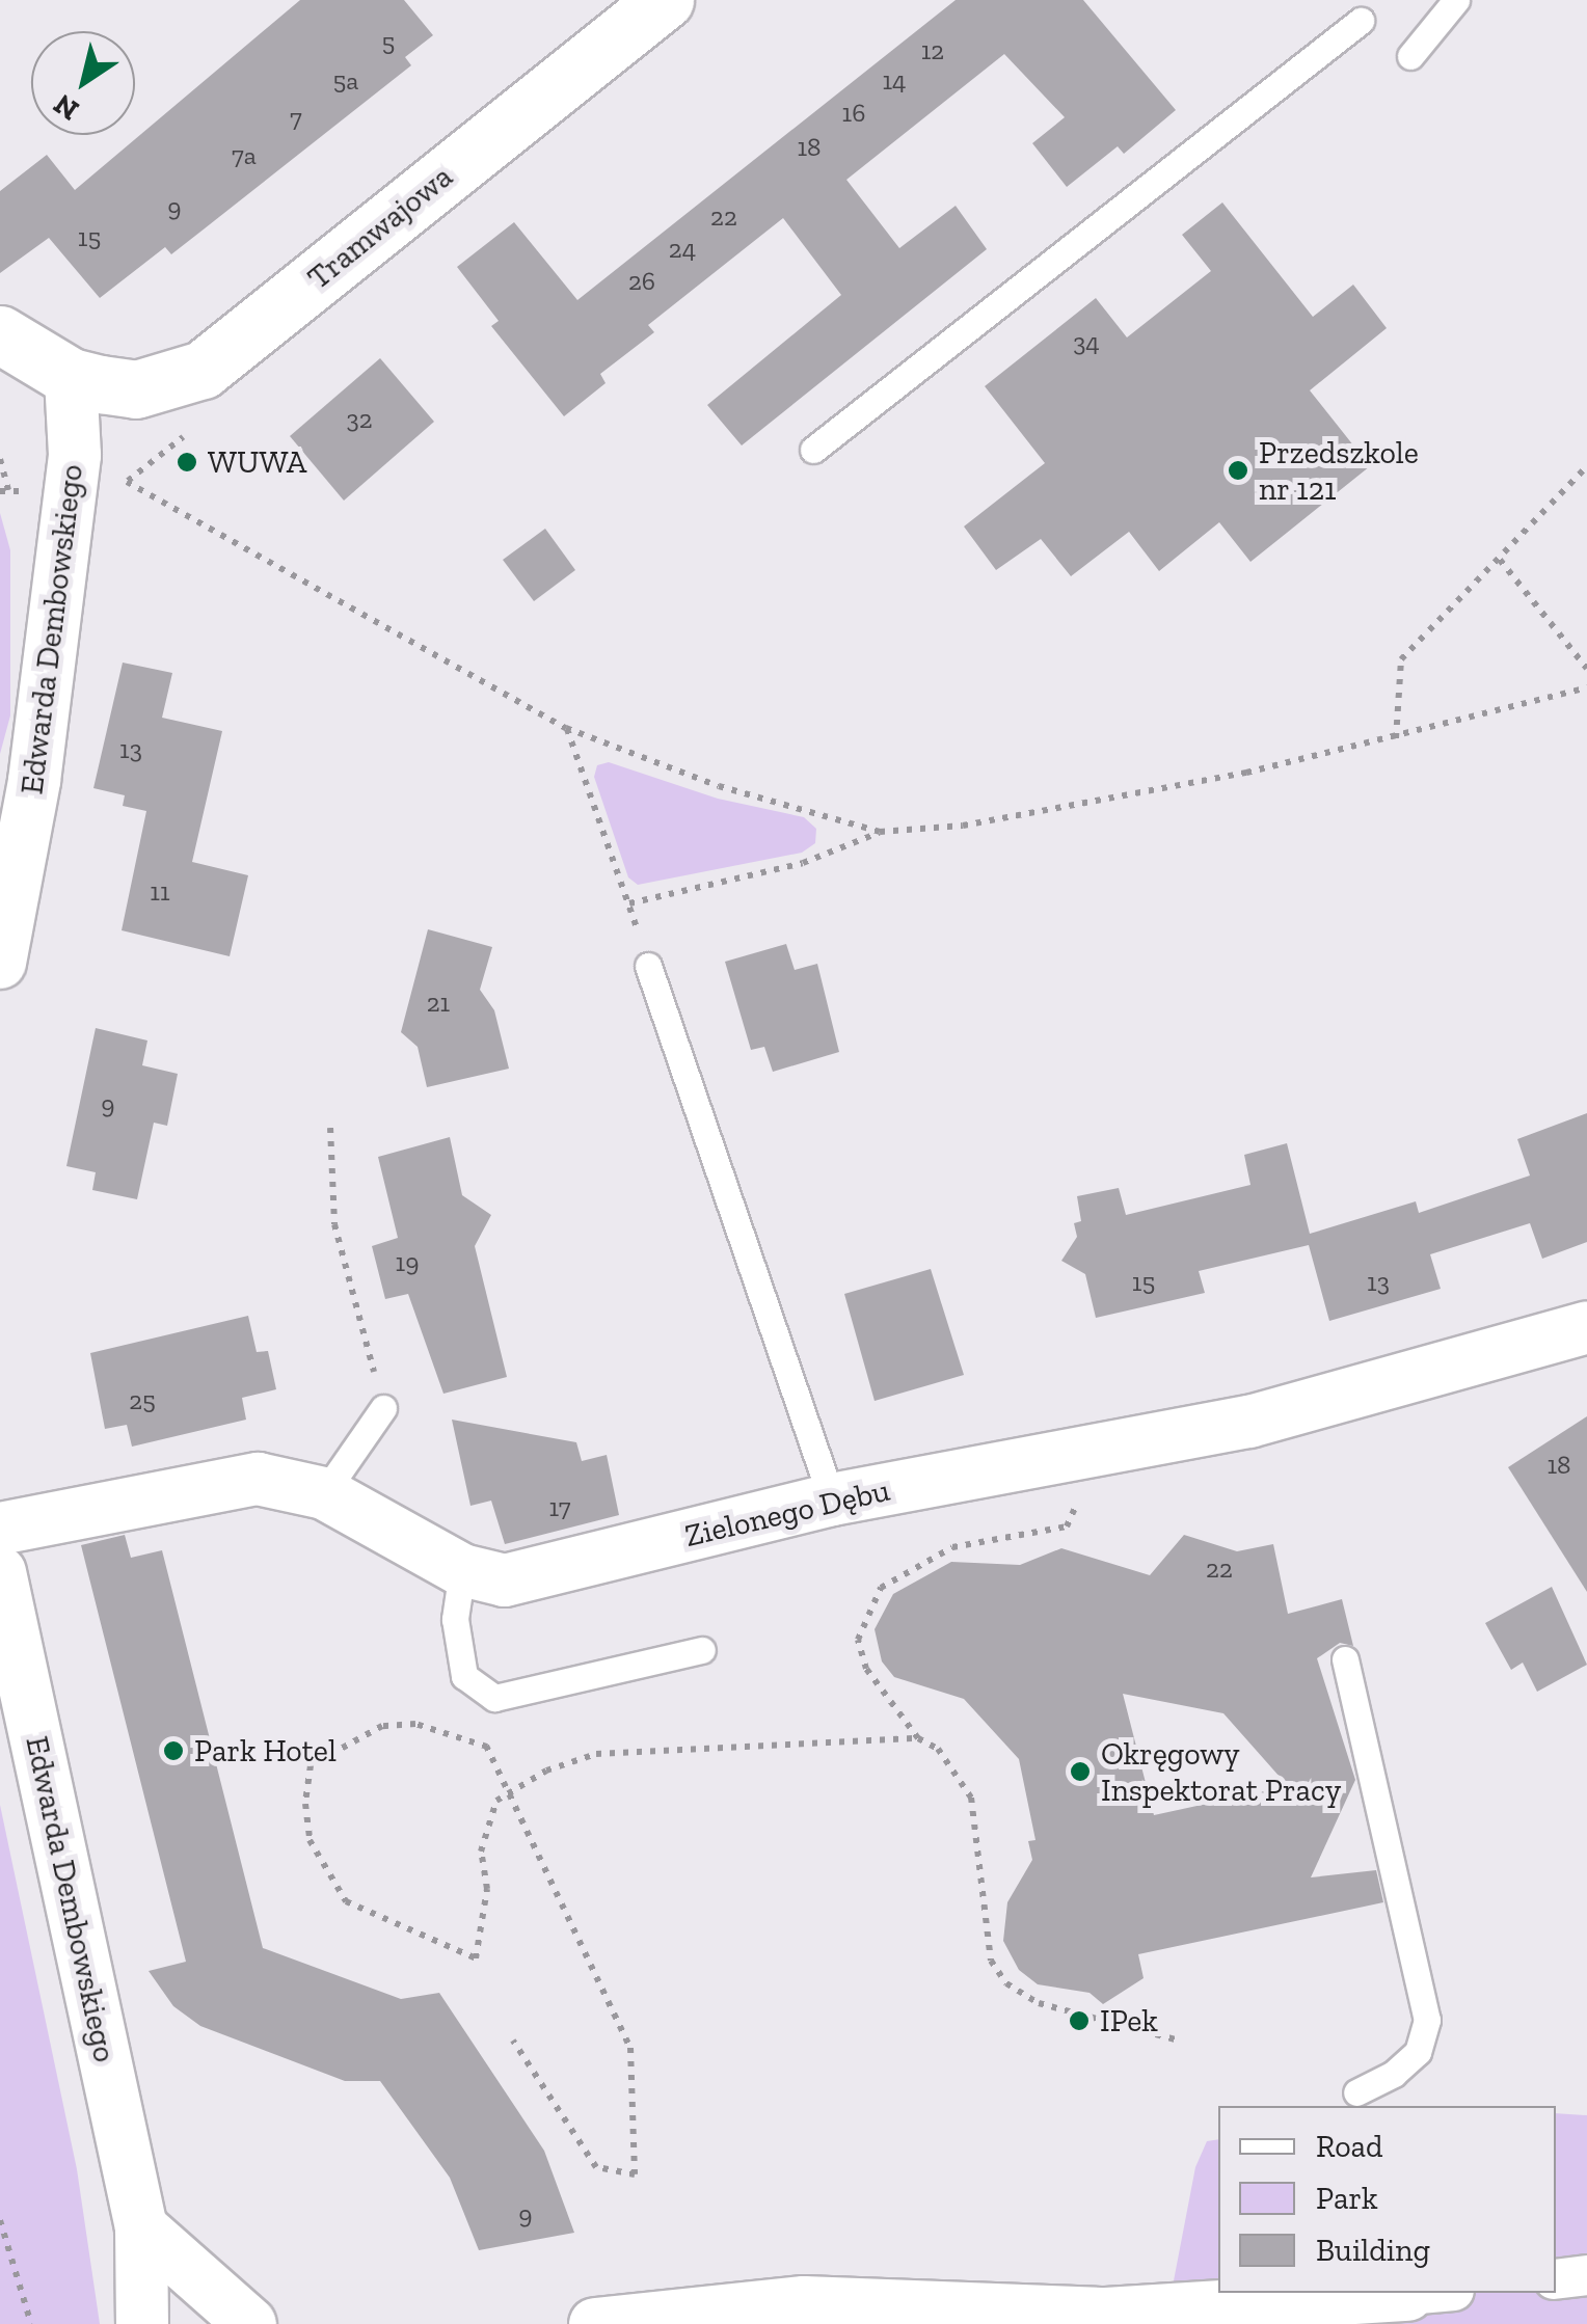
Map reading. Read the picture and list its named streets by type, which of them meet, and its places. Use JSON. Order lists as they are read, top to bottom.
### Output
{
  "streets": {
    "street": ["Tramwajowa", "Edwarda Dembowskiego", "Zielonego Dębu"]
  },
  "crossings": [
    ["Tramwajowa", "Edwarda Dembowskiego"]
  ],
  "places": [
    "WUWA",
    "Przedszkole nr 121",
    "Park Hotel",
    "Okręgowy Inspektorat Pracy",
    "IPek"
  ],
  "house_numbers": [
    "5",
    "12",
    "5a",
    "14",
    "16",
    "7",
    "18",
    "7a",
    "9",
    "22",
    "15",
    "24",
    "26",
    "34",
    "32",
    "13",
    "11",
    "21",
    "9",
    "19",
    "15",
    "13",
    "25",
    "18",
    "17",
    "22",
    "9"
  ],
  "legend": ["Road", "Park", "Building"],
  "north": "bottom left"
}
